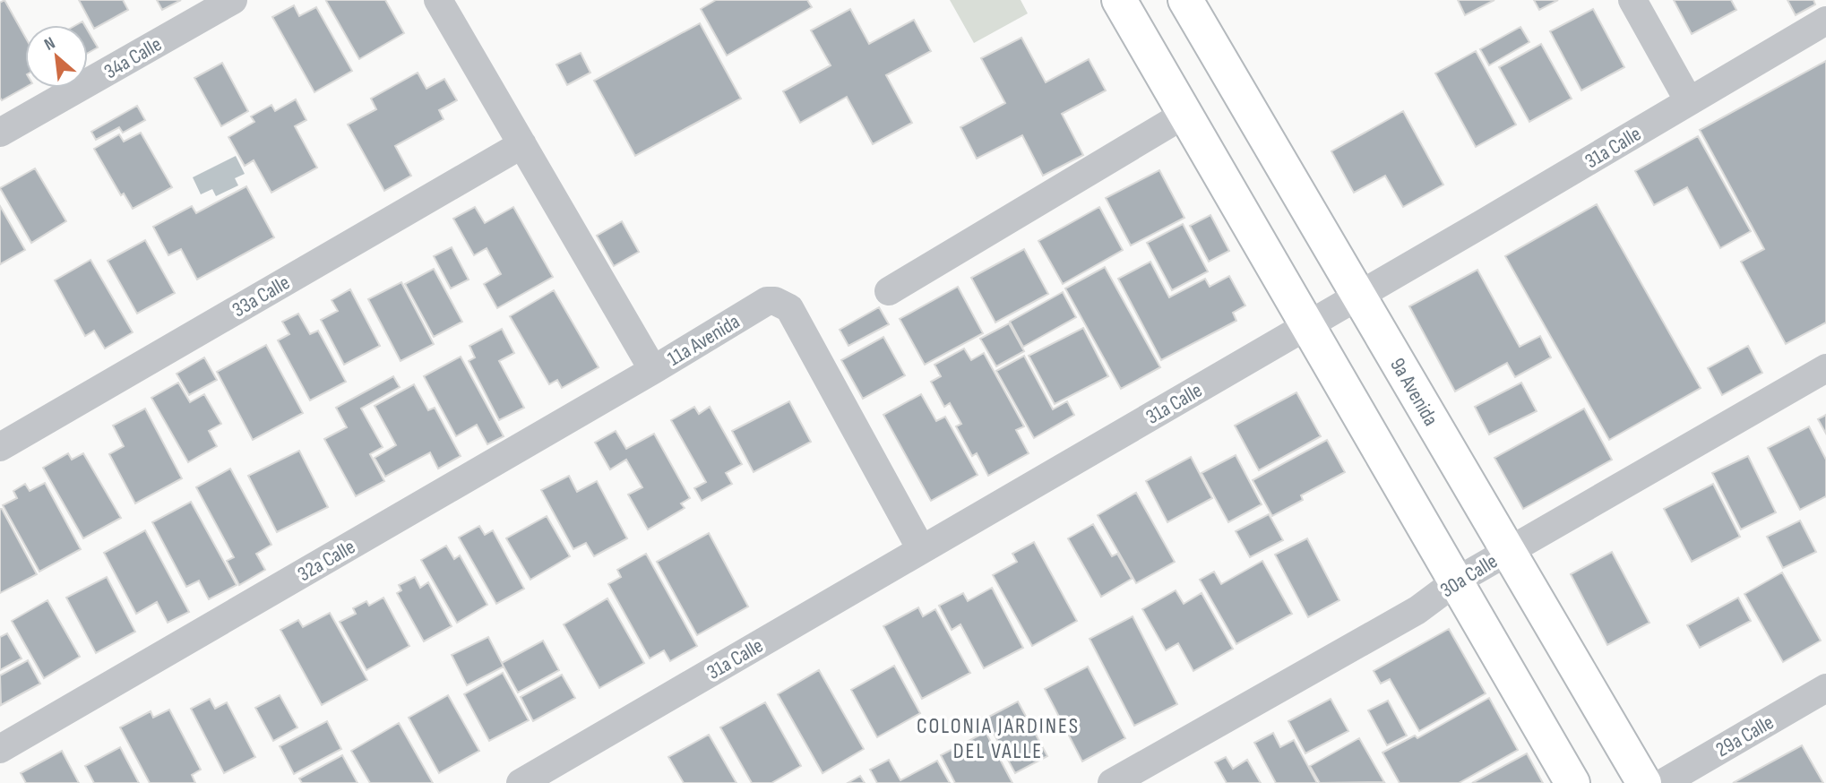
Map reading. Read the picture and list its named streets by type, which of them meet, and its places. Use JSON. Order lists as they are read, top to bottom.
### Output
{
  "streets": {
    "street": [
      "34a Calle",
      "31a Calle",
      "33a Calle",
      "11a Avenida",
      "9a Avenida",
      "32a Calle",
      "30a Calle",
      "29a Calle"
    ]
  },
  "crossings": [
    ["31a Calle", "11a Avenida"],
    ["31a Calle", "9a Avenida"],
    ["33a Calle", "11a Avenida"],
    ["11a Avenida", "32a Calle"],
    ["9a Avenida", "30a Calle"]
  ],
  "districts": ["COLONIA JARDINES DEL VALLE"],
  "north": "top left"
}
